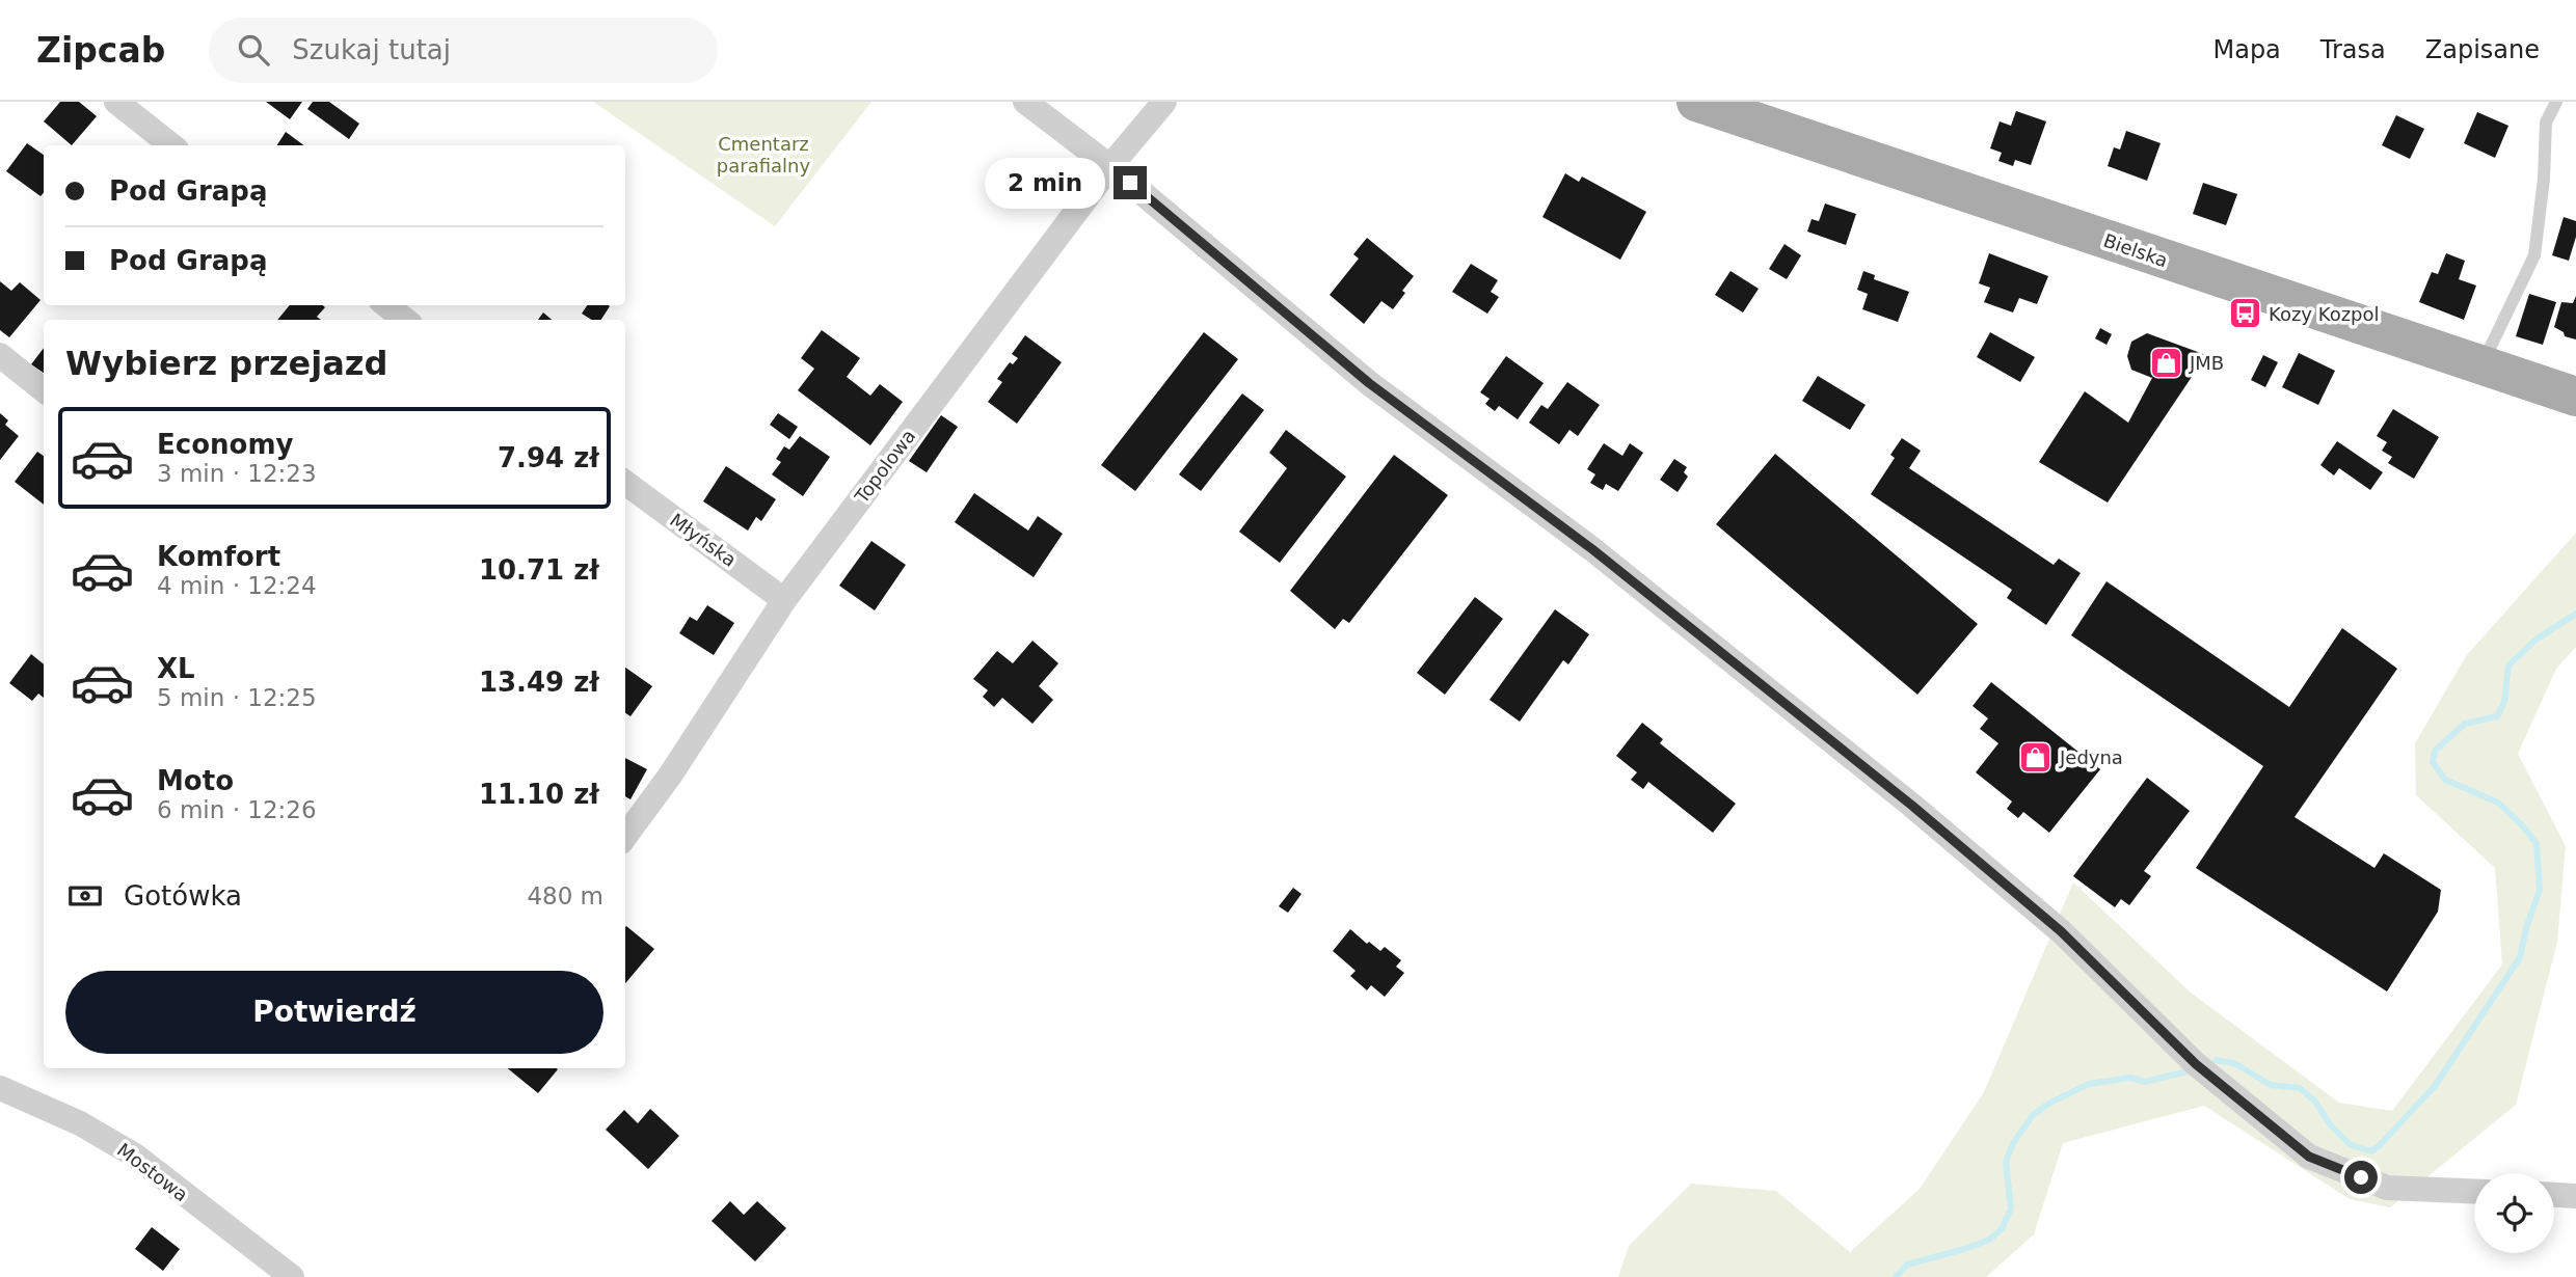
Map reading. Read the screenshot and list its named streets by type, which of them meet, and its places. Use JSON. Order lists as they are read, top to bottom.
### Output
{
  "streets": {
    "main road": ["Bielska"],
    "street": ["Topolowa", "Młyńska", "Mostowa"]
  },
  "crossings": [
    ["Topolowa", "Młyńska"]
  ],
  "parks": ["Cmentarz parafialny"],
  "places": {
    "bus stop": ["Kozy Kozpol"],
    "shop": ["JMB", "Jedyna"]
  },
  "page": {
    "header": "Zipcab",
    "search": "Szukaj tutaj",
    "nav": ["Mapa", "Trasa", "Zapisane"],
    "banner": ["Pod Grapą", "Pod Grapą"],
    "bubble": "2 min",
    "heading": "Wybierz przejazd",
    "list": [
      {
        "name": "Economy",
        "note": "3 min · 12:23",
        "value": "7.94 zł"
      },
      {
        "name": "Komfort",
        "note": "4 min · 12:24",
        "value": "10.71 zł"
      },
      {
        "name": "XL",
        "note": "5 min · 12:25",
        "value": "13.49 zł"
      },
      {
        "name": "Moto",
        "note": "6 min · 12:26",
        "value": "11.10 zł"
      }
    ],
    "pay": ["Gotówka", "480 m"],
    "buttons": "Potwierdź"
  }
}
